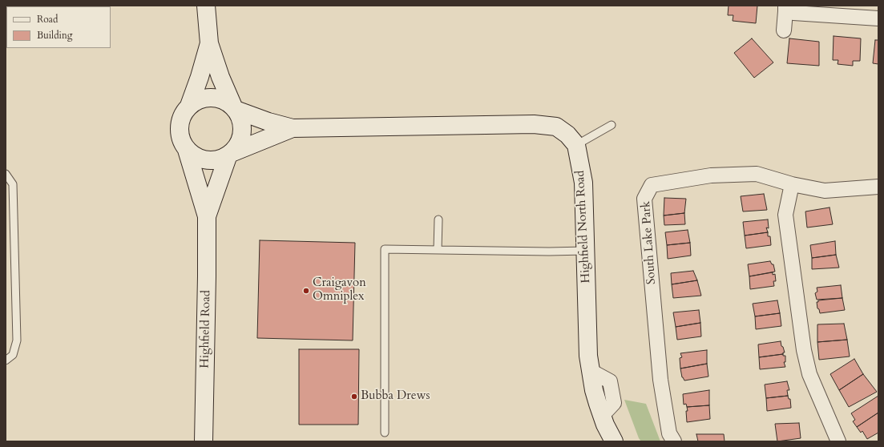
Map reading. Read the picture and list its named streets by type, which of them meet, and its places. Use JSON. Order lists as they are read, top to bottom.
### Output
{
  "streets": {
    "street": ["Highfield North Road", "South Lake Park", "Highfield Road"]
  },
  "places": ["Craigavon Omniplex", "Bubba Drews"],
  "legend": ["Road", "Building"]
}
